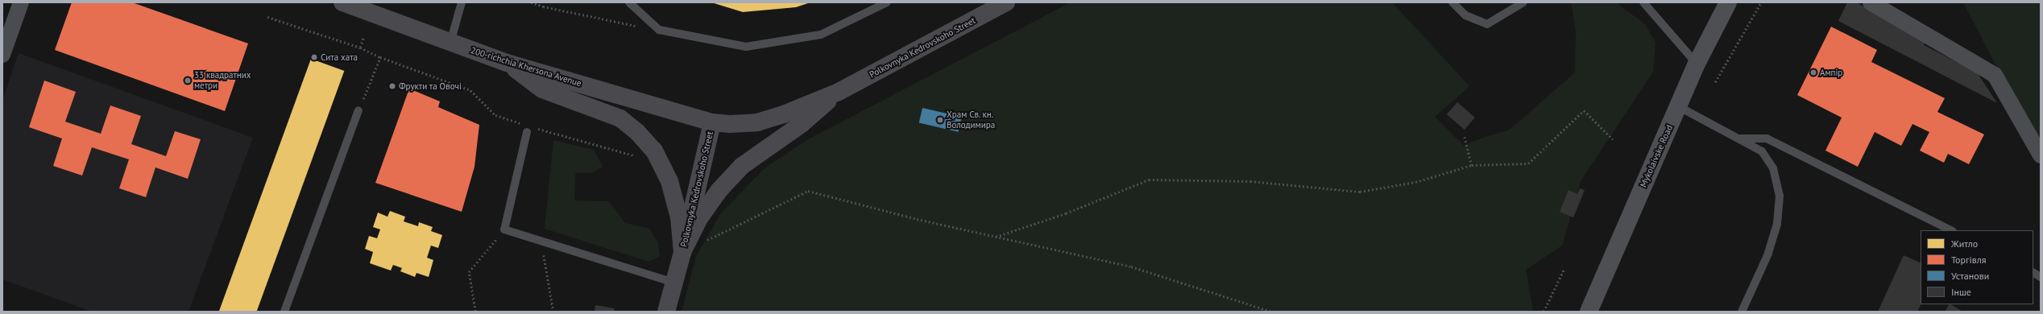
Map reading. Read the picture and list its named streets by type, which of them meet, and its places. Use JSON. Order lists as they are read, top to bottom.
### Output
{
  "streets": {
    "main road": ["Mykolaivske Road"],
    "street": ["Polkovnyka Kedrovskoho Street", "200-richchia Khersona Avenue"]
  },
  "crossings": [
    ["Polkovnyka Kedrovskoho Street", "200-richchia Khersona Avenue"]
  ],
  "places": [
    "Сита хата",
    "Ампір",
    "33 квадратних метри",
    "Фрукти та Овочі",
    "Храм Св. кн. Володимира"
  ],
  "legend": [
    "Житло",
    "Торгівля",
    "Установи",
    "Інше"
  ]
}
